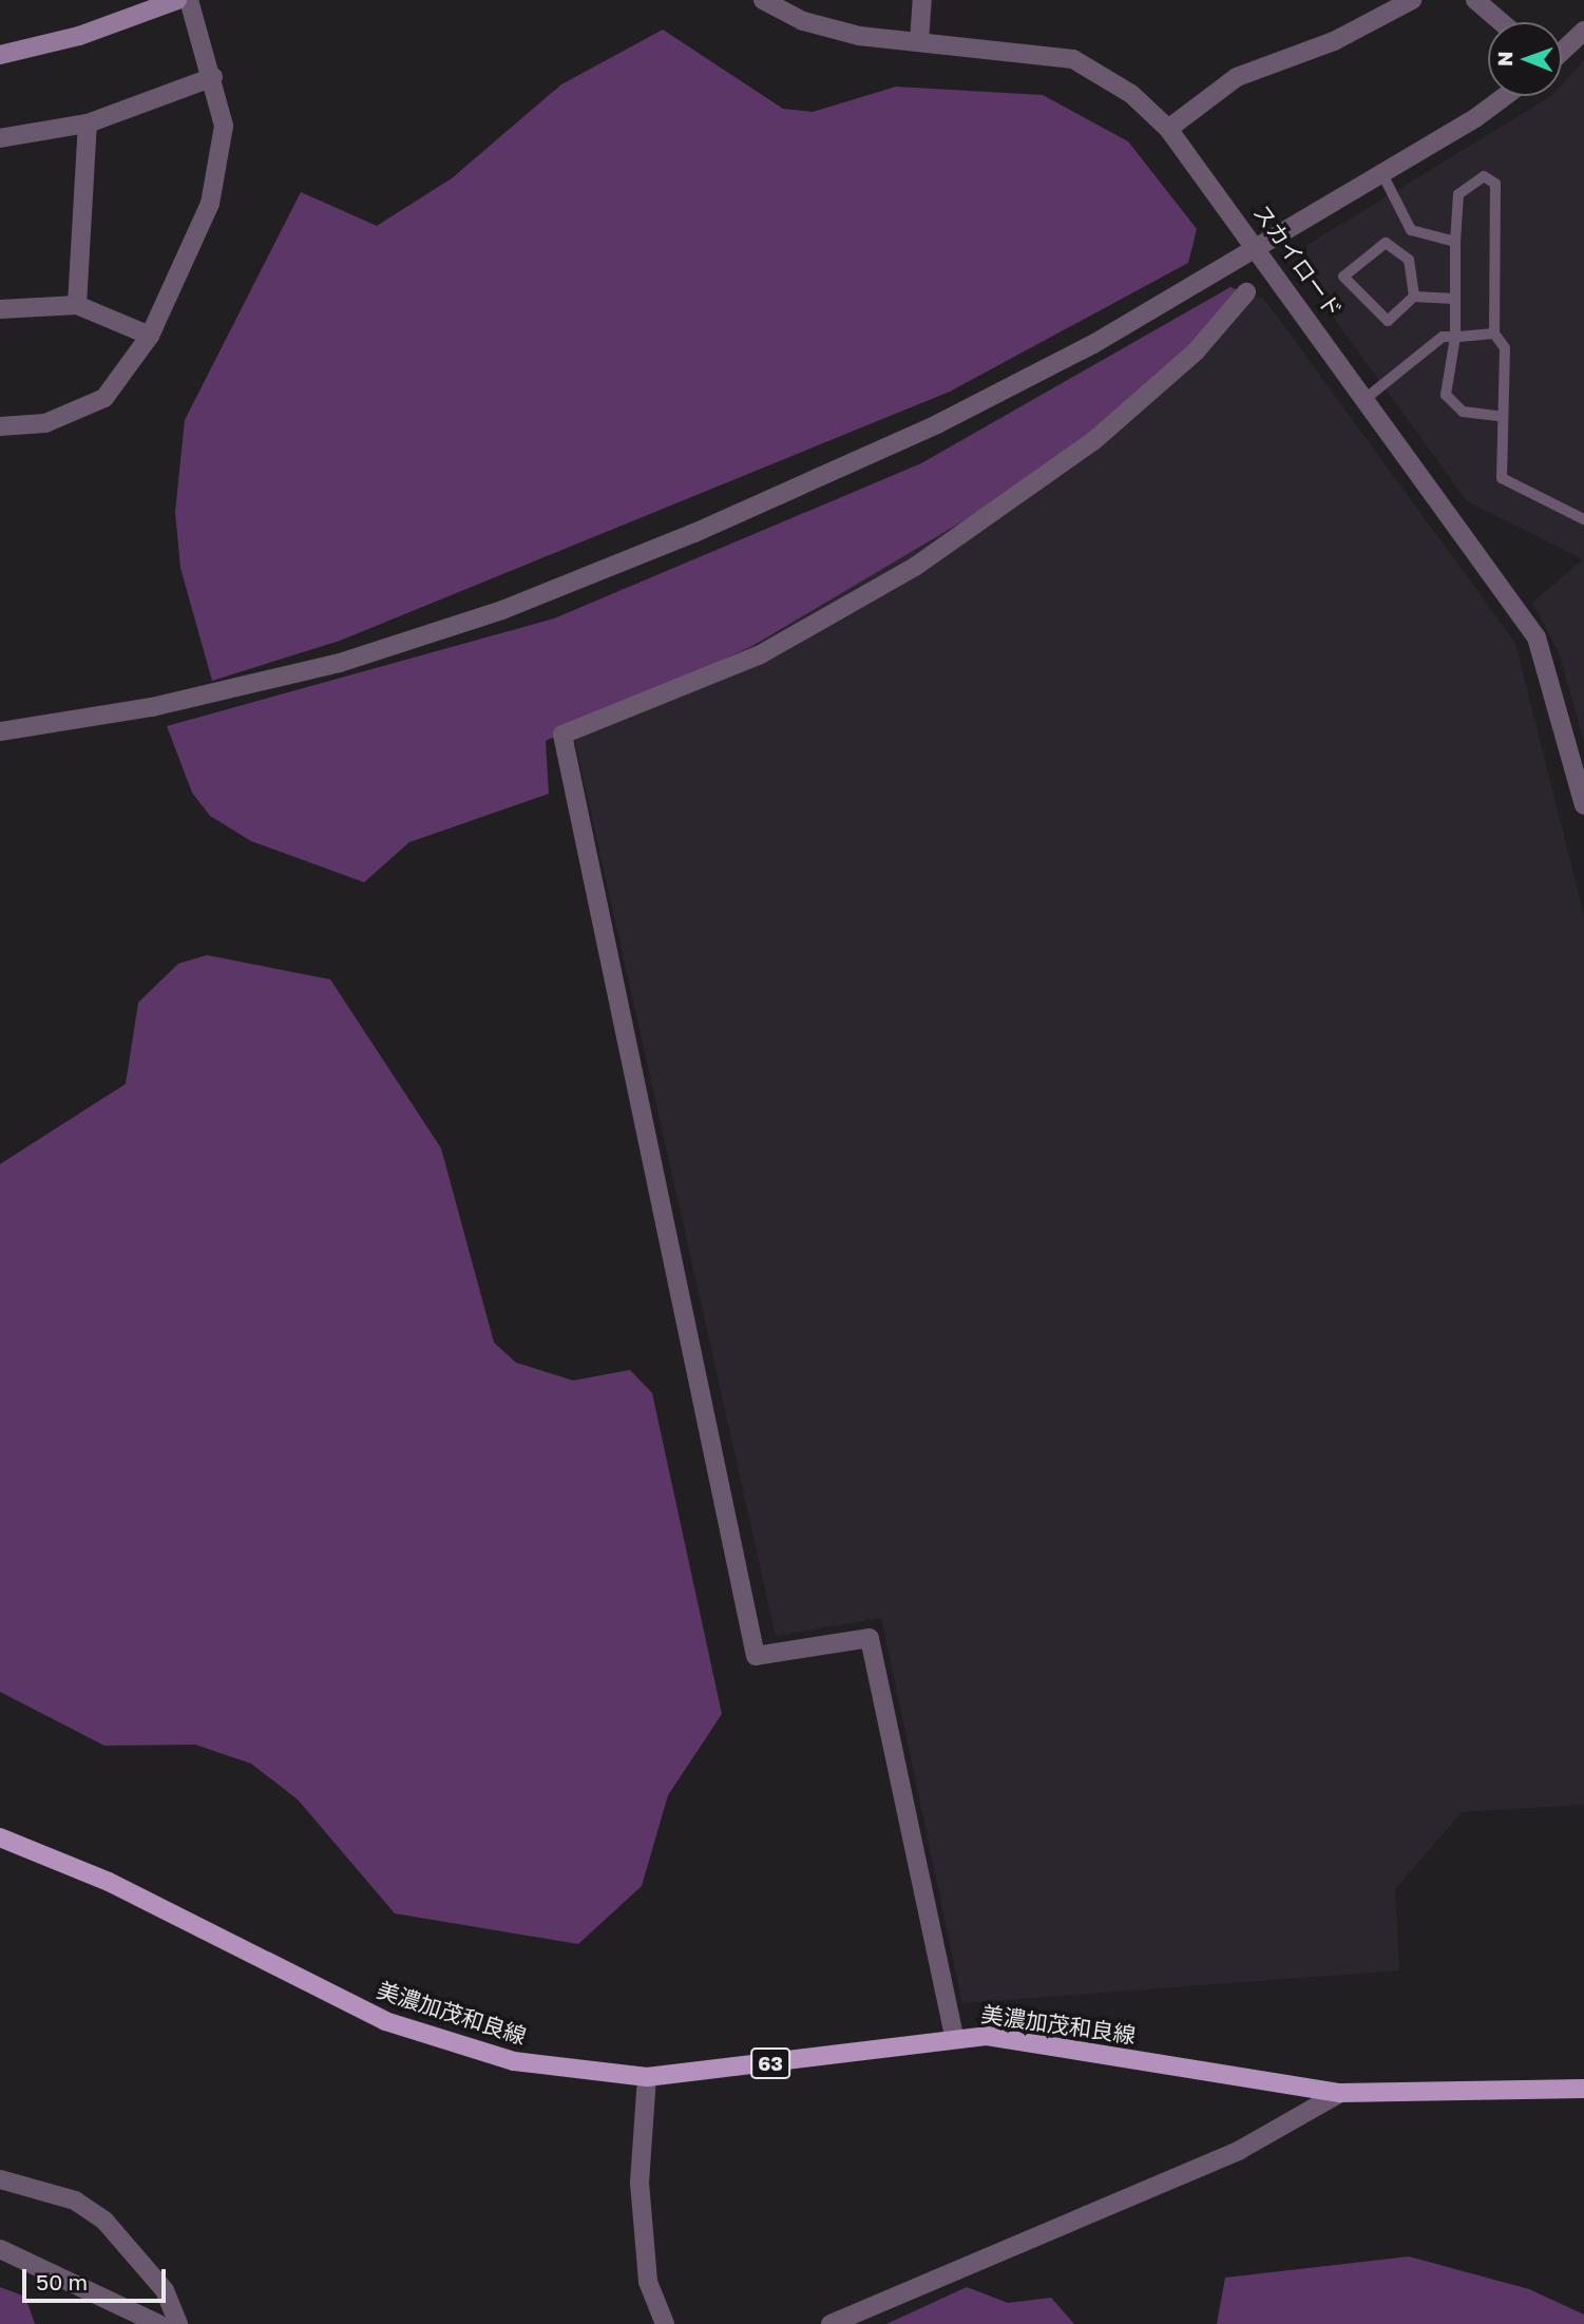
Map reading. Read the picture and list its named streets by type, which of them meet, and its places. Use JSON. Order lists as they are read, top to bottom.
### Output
{
  "streets": {
    "main road": ["美濃加茂和良線", "63"],
    "street": ["スカイロード"]
  },
  "scale_bar": "50 m",
  "north": "left"
}
